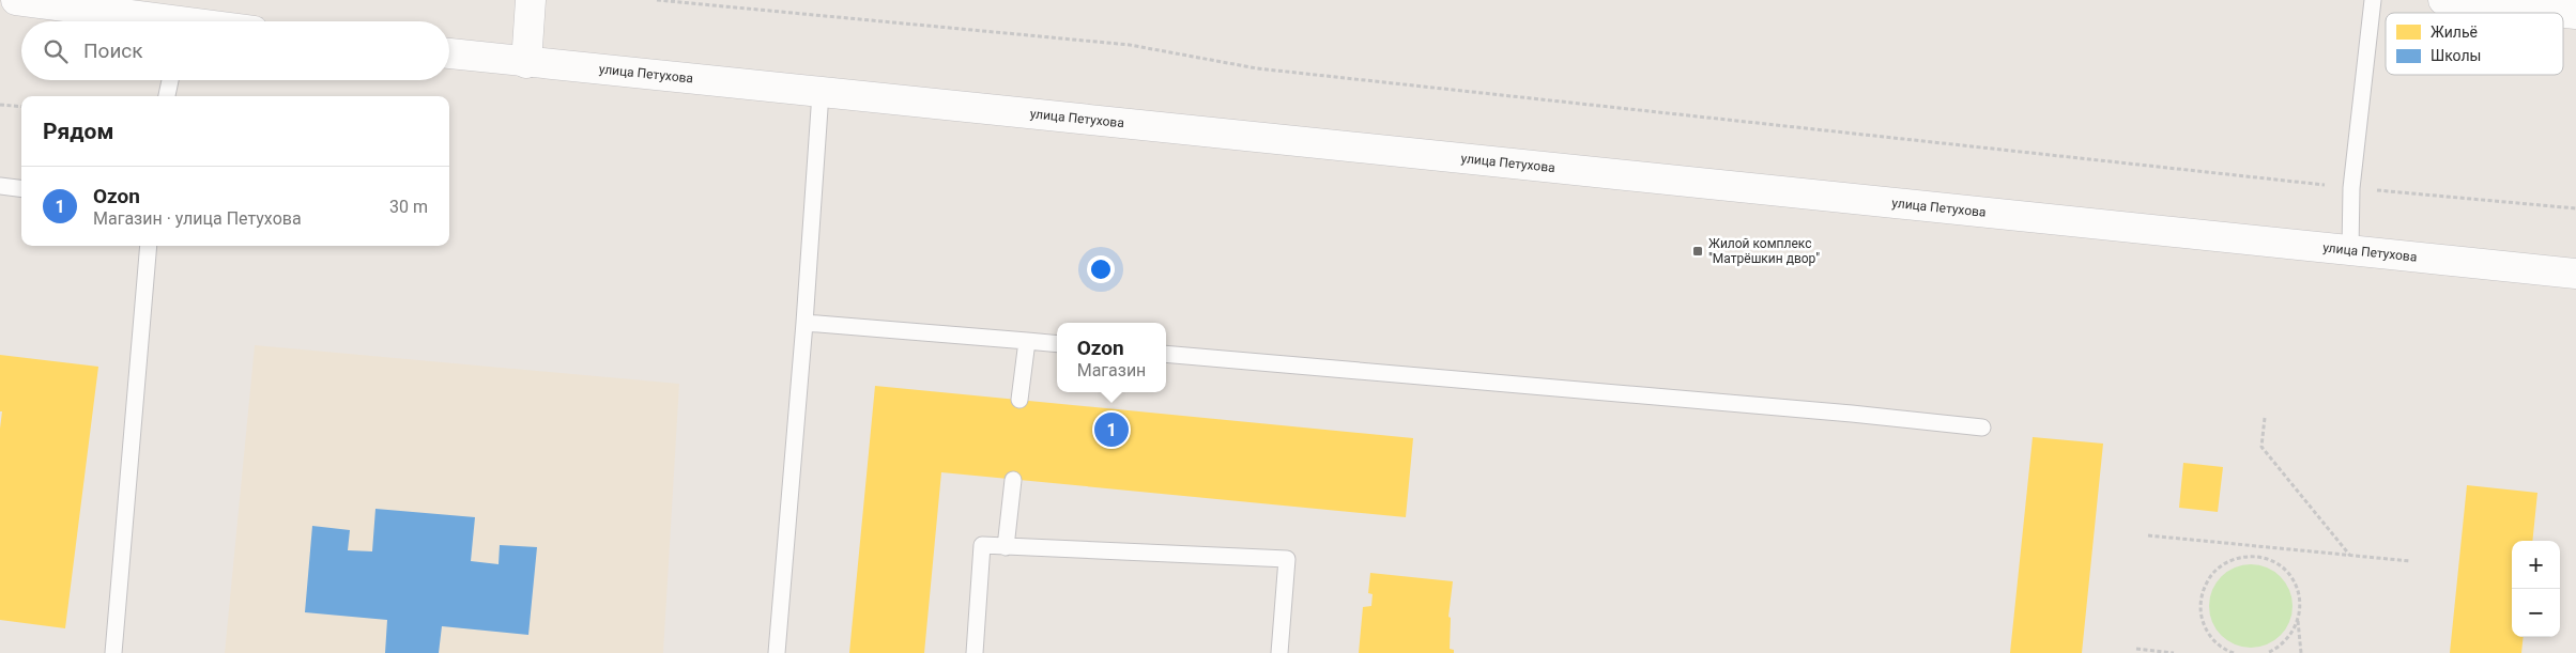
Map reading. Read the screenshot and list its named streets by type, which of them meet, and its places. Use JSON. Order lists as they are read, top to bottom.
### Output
{
  "streets": {
    "street": ["улица Петухова"]
  },
  "places": {
    "transit": ["Жилой комплекс \"Матрёшкин двор\""]
  },
  "legend": ["Жильё", "Школы"],
  "page": {
    "search": "Поиск",
    "heading": "Рядом",
    "list": [
      {
        "mark": "1",
        "name": "Ozon",
        "note": "Магазин · улица Петухова",
        "value": "30 m"
      }
    ],
    "popup": ["Ozon", "Магазин"],
    "pins": "1",
    "map_buttons": ["+", "−"]
  }
}
